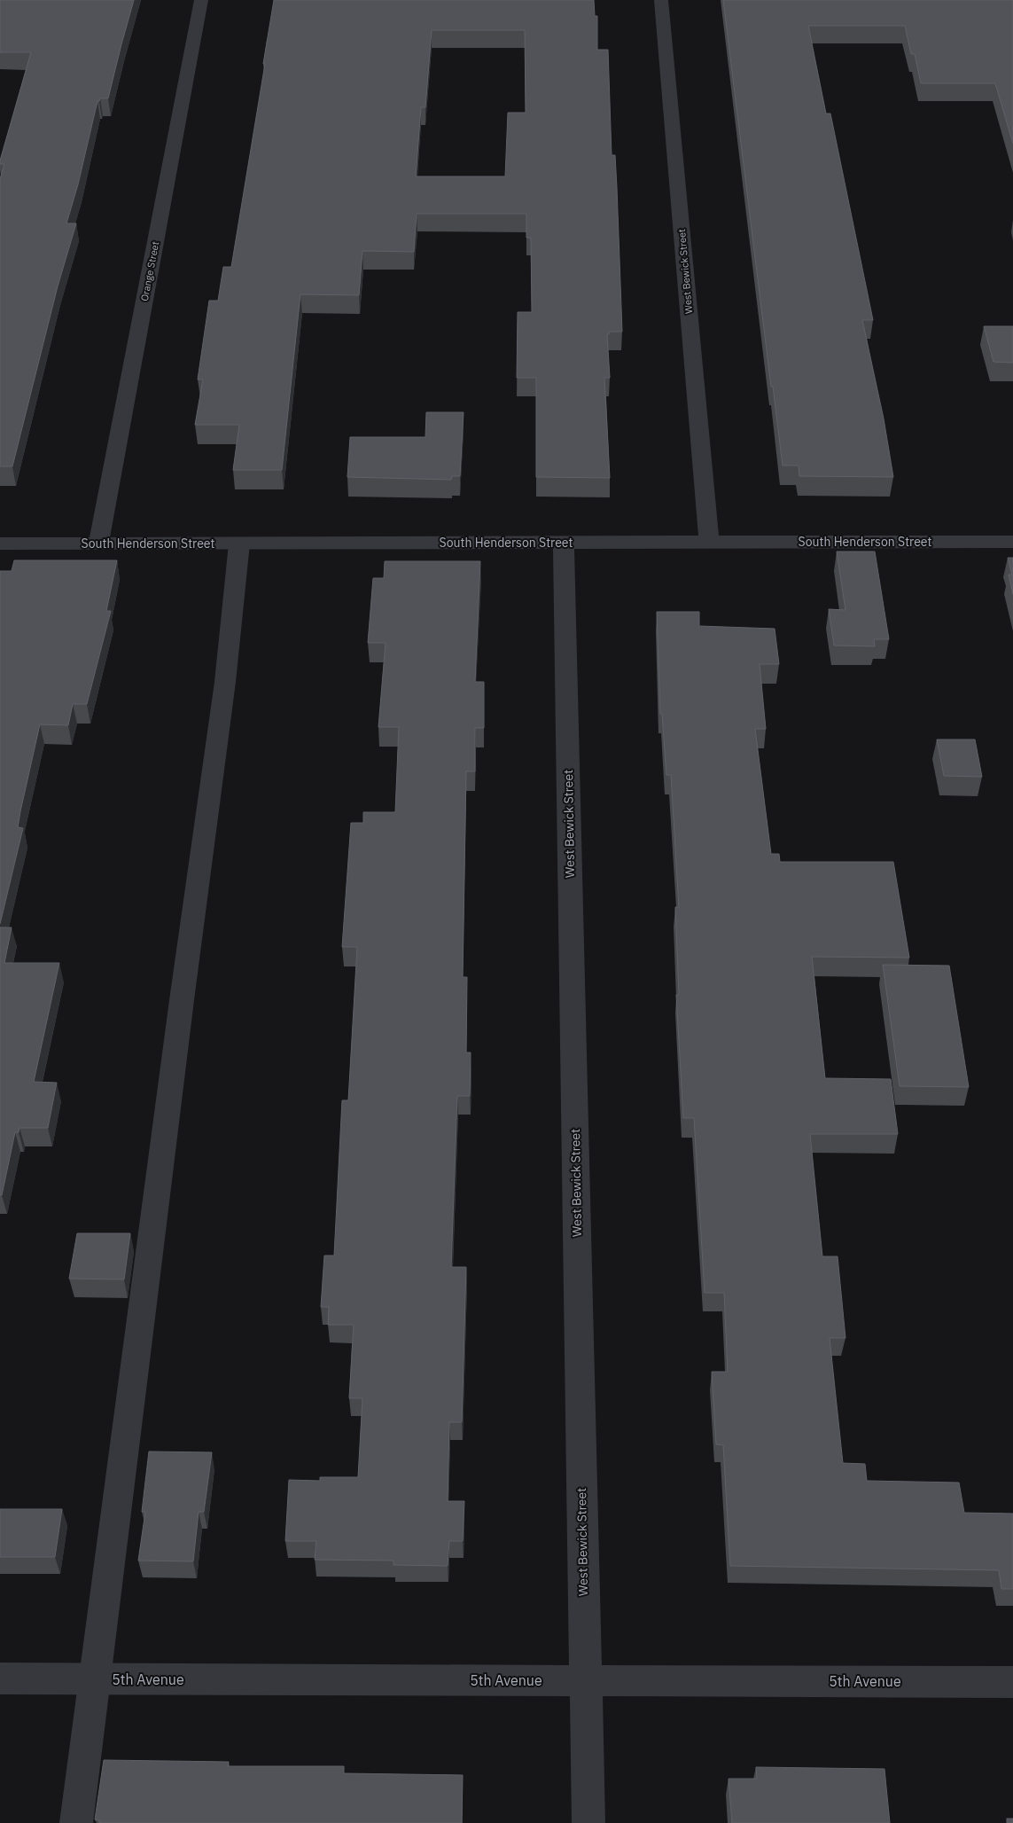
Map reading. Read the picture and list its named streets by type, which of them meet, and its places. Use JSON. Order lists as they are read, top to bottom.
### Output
{
  "streets": {
    "street": [
      "Orange Street",
      "West Bewick Street",
      "South Henderson Street",
      "5th Avenue"
    ]
  },
  "crossings": [
    ["Orange Street", "South Henderson Street"],
    ["West Bewick Street", "South Henderson Street"],
    ["West Bewick Street", "5th Avenue"]
  ]
}
